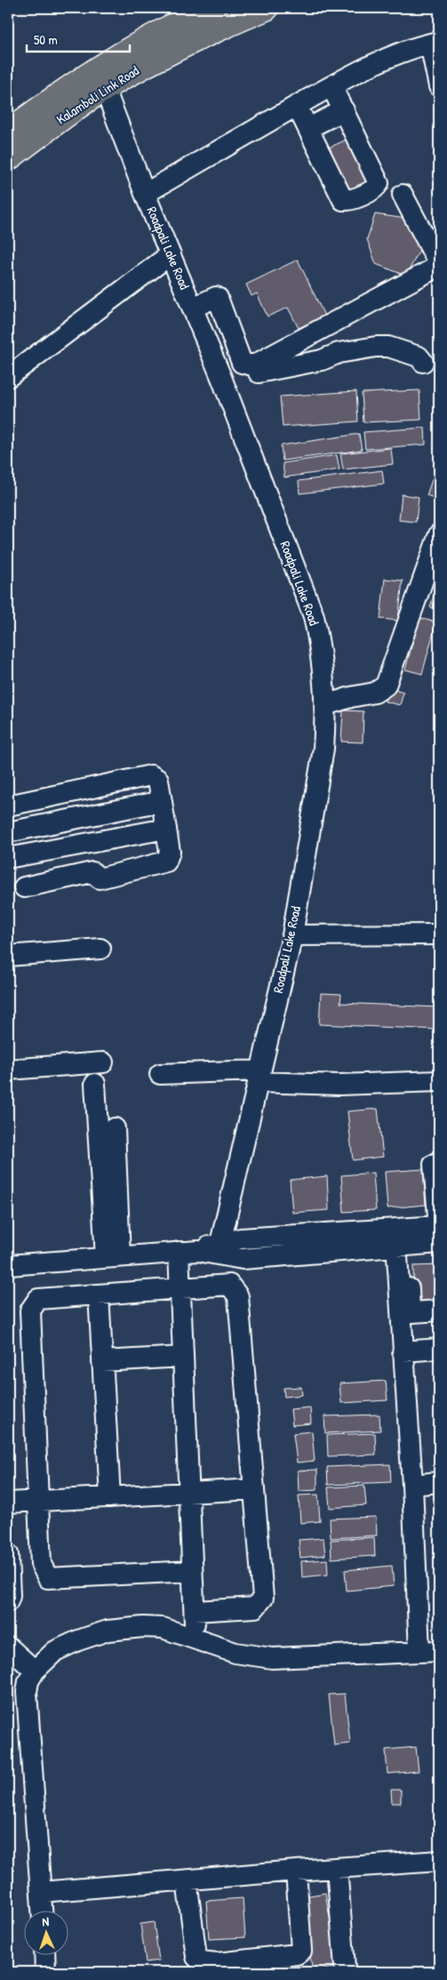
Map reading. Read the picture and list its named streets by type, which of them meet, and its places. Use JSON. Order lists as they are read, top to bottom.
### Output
{
  "streets": {
    "main road": ["Kalamboli Link Road"],
    "street": ["Roadpali Lake Road"]
  },
  "crossings": [
    ["Kalamboli Link Road", "Roadpali Lake Road"]
  ],
  "scale_bar": "50 m",
  "north": "top"
}
